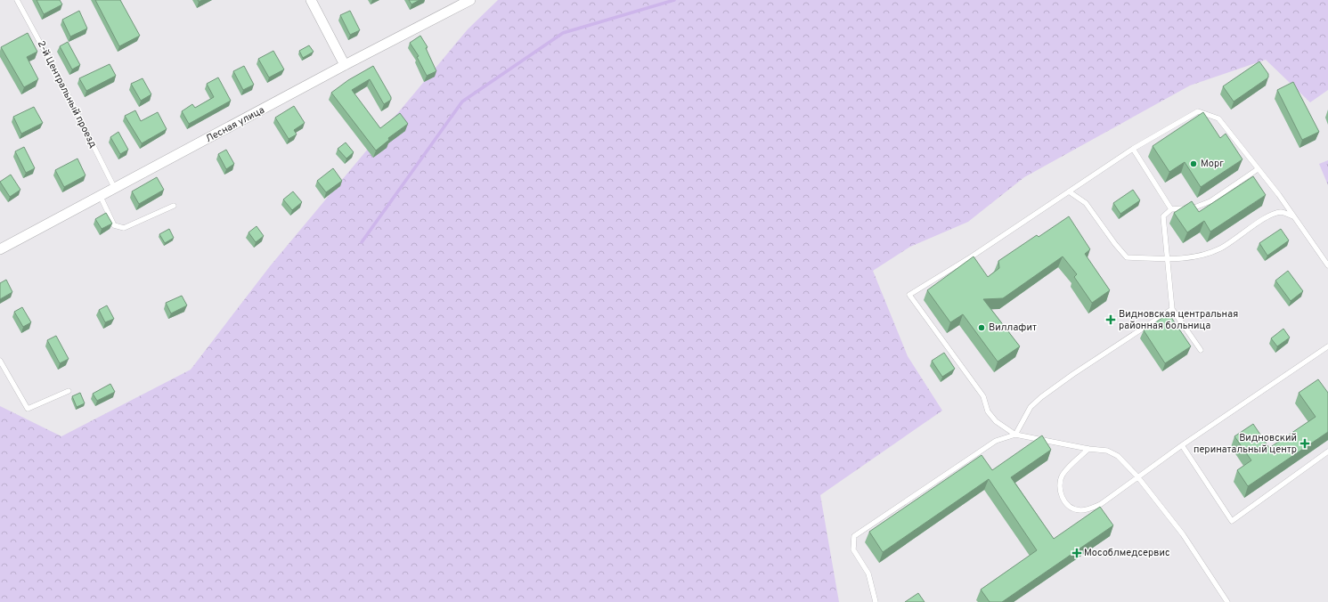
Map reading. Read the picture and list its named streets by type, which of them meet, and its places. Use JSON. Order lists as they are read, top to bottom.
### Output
{
  "streets": {
    "street": ["Лесная улица"],
    "lane": ["2-й Центральный проезд"]
  },
  "crossings": [
    ["2-й Центральный проезд", "Лесная улица"]
  ],
  "places": {
    "other": ["Морг", "Виллафит"],
    "health": ["Видновская центральная районная больница", "Видновский перинатальный центр", "Мособлмедсервис"]
  }
}
